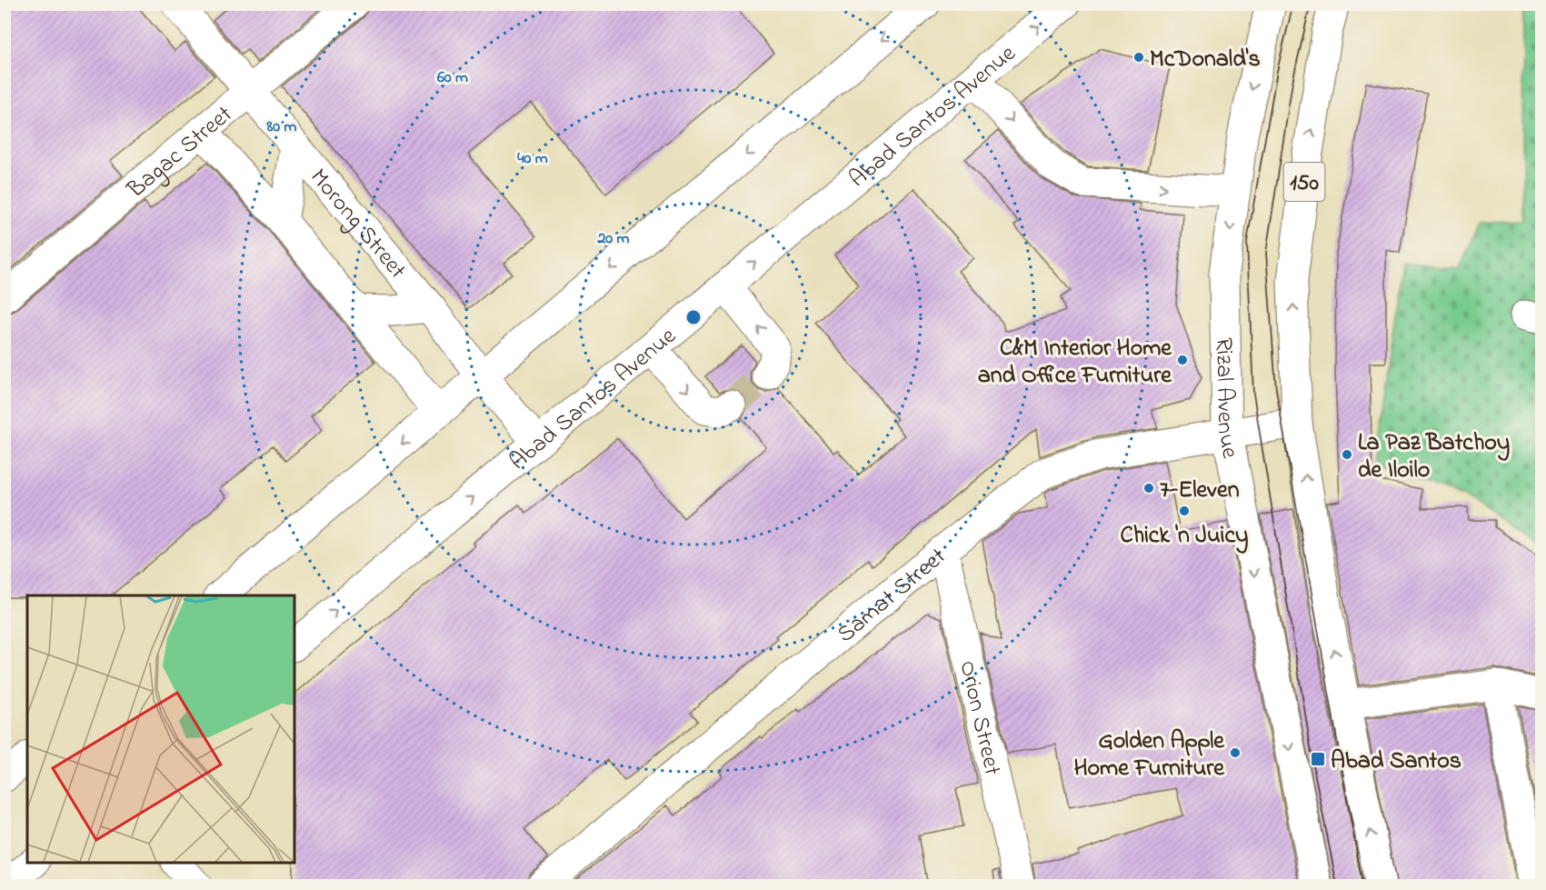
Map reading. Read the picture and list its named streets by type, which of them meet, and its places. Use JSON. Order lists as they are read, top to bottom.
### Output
{
  "streets": {
    "main road": [
      "Abad Santos Avenue",
      "Bagac Street",
      "150",
      "Morong Street",
      "Rizal Avenue",
      "Samat Street",
      "Orion Street"
    ]
  },
  "crossings": [
    ["Abad Santos Avenue", "Morong Street"],
    ["Bagac Street", "Morong Street"],
    ["150", "Samat Street"],
    ["Rizal Avenue", "Samat Street"],
    ["Samat Street", "Orion Street"]
  ],
  "places": {
    "other": [
      "McDonald's",
      "C&M Interior Home and Office Furniture",
      "La Paz Batchoy de Iloilo",
      "7-Eleven",
      "Chick 'n Juicy",
      "Golden Apple Home Furniture"
    ],
    "transit": ["Abad Santos"]
  },
  "rings": [
    "60 m",
    "80 m",
    "40 m",
    "20 m"
  ]
}
